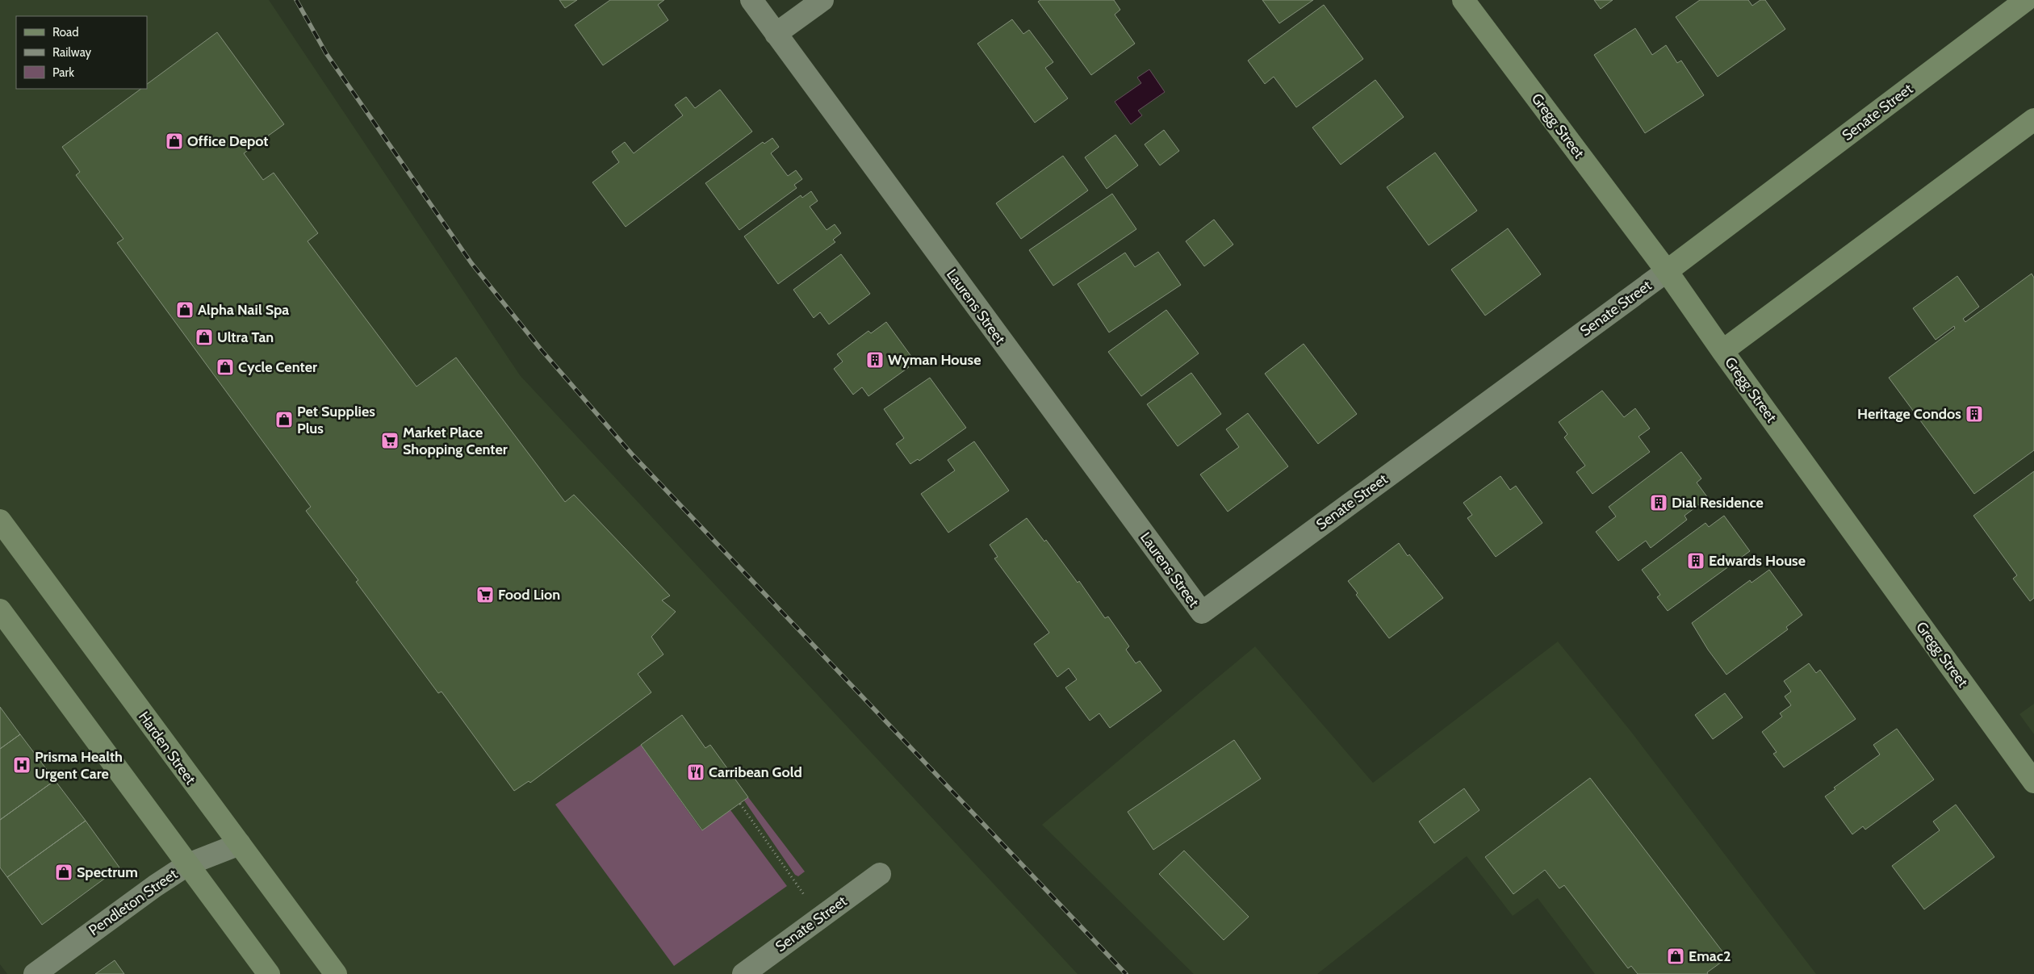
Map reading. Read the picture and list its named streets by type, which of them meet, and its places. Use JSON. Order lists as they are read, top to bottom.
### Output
{
  "streets": {
    "street": [
      "Senate Street",
      "Gregg Street",
      "Laurens Street",
      "Harden Street",
      "Pendleton Street"
    ]
  },
  "crossings": [
    ["Senate Street", "Gregg Street"],
    ["Senate Street", "Laurens Street"],
    ["Harden Street", "Pendleton Street"]
  ],
  "places": {
    "shop": [
      "Office Depot",
      "Alpha Nail Spa",
      "Ultra Tan",
      "Cycle Center",
      "Pet Supplies Plus",
      "Spectrum",
      "Emac2"
    ],
    "building": [
      "Wyman House",
      "Heritage Condos",
      "Dial Residence",
      "Edwards House"
    ],
    "supermarket": ["Market Place Shopping Center", "Food Lion"],
    "hospital": ["Prisma Health Urgent Care"],
    "restaurant": ["Carribean Gold"]
  },
  "legend": ["Road", "Railway", "Park"]
}
